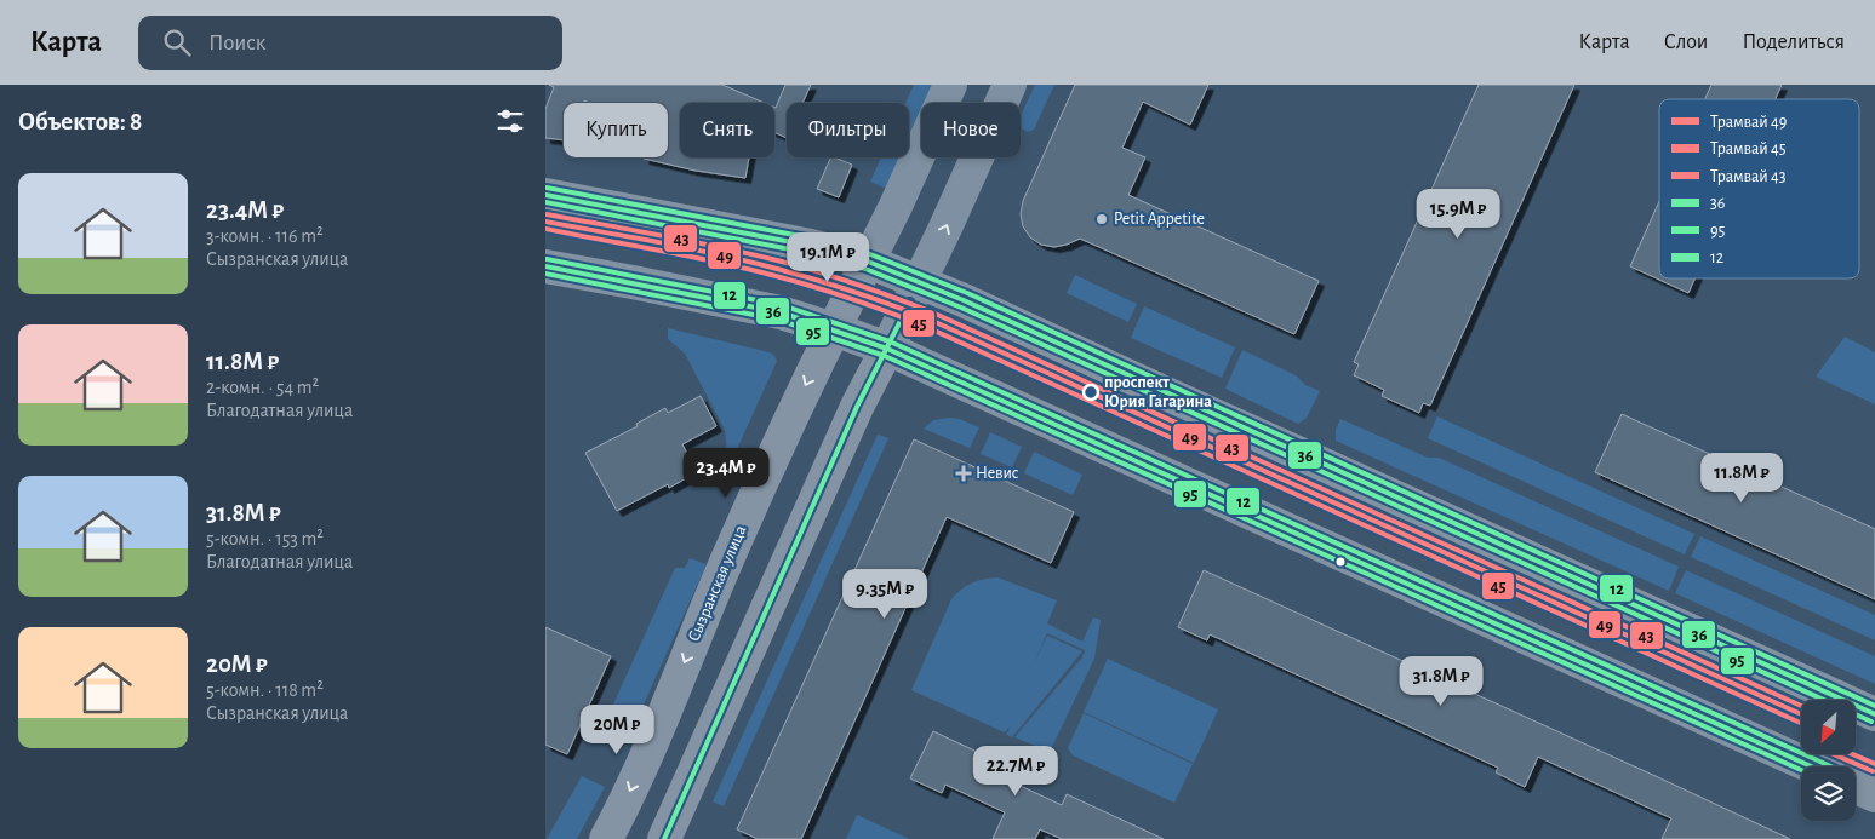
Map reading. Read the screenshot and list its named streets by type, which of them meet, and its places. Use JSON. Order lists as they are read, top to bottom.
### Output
{
  "streets": {
    "street": ["Сызранская улица"]
  },
  "places": {
    "other": ["Petit Appetite", "проспект Юрия Гагарина"],
    "health": ["Невис"]
  },
  "lines": [
    "transit line 12",
    "transit line 36",
    "transit line 95",
    "tram line 43",
    "tram line 49",
    "tram line 45"
  ],
  "legend": [
    "Трамвай 49",
    "Трамвай 45",
    "Трамвай 43",
    "36",
    "95",
    "12"
  ],
  "north": "bottom left",
  "page": {
    "header": "Карта",
    "search": "Поиск",
    "nav": ["Карта", "Слои", "Поделиться"],
    "heading": "Объектов: 8",
    "chip": [
      "Купить",
      "Снять",
      "Фильтры",
      "Новое"
    ],
    "list": [
      {
        "name": "23.4M ₽",
        "note": "3-комн. · 116 m² · Сызранская улица"
      },
      {
        "name": "11.8M ₽",
        "note": "2-комн. · 54 m² · Благодатная улица"
      },
      {
        "name": "31.8M ₽",
        "note": "5-комн. · 153 m² · Благодатная улица"
      },
      {
        "name": "20M ₽",
        "note": "5-комн. · 118 m² · Сызранская улица"
      }
    ],
    "price": [
      "15.9M ₽",
      "19.1M ₽",
      "23.4M ₽",
      "11.8M ₽",
      "9.35M ₽",
      "31.8M ₽",
      "20M ₽",
      "22.7M ₽"
    ]
  }
}
